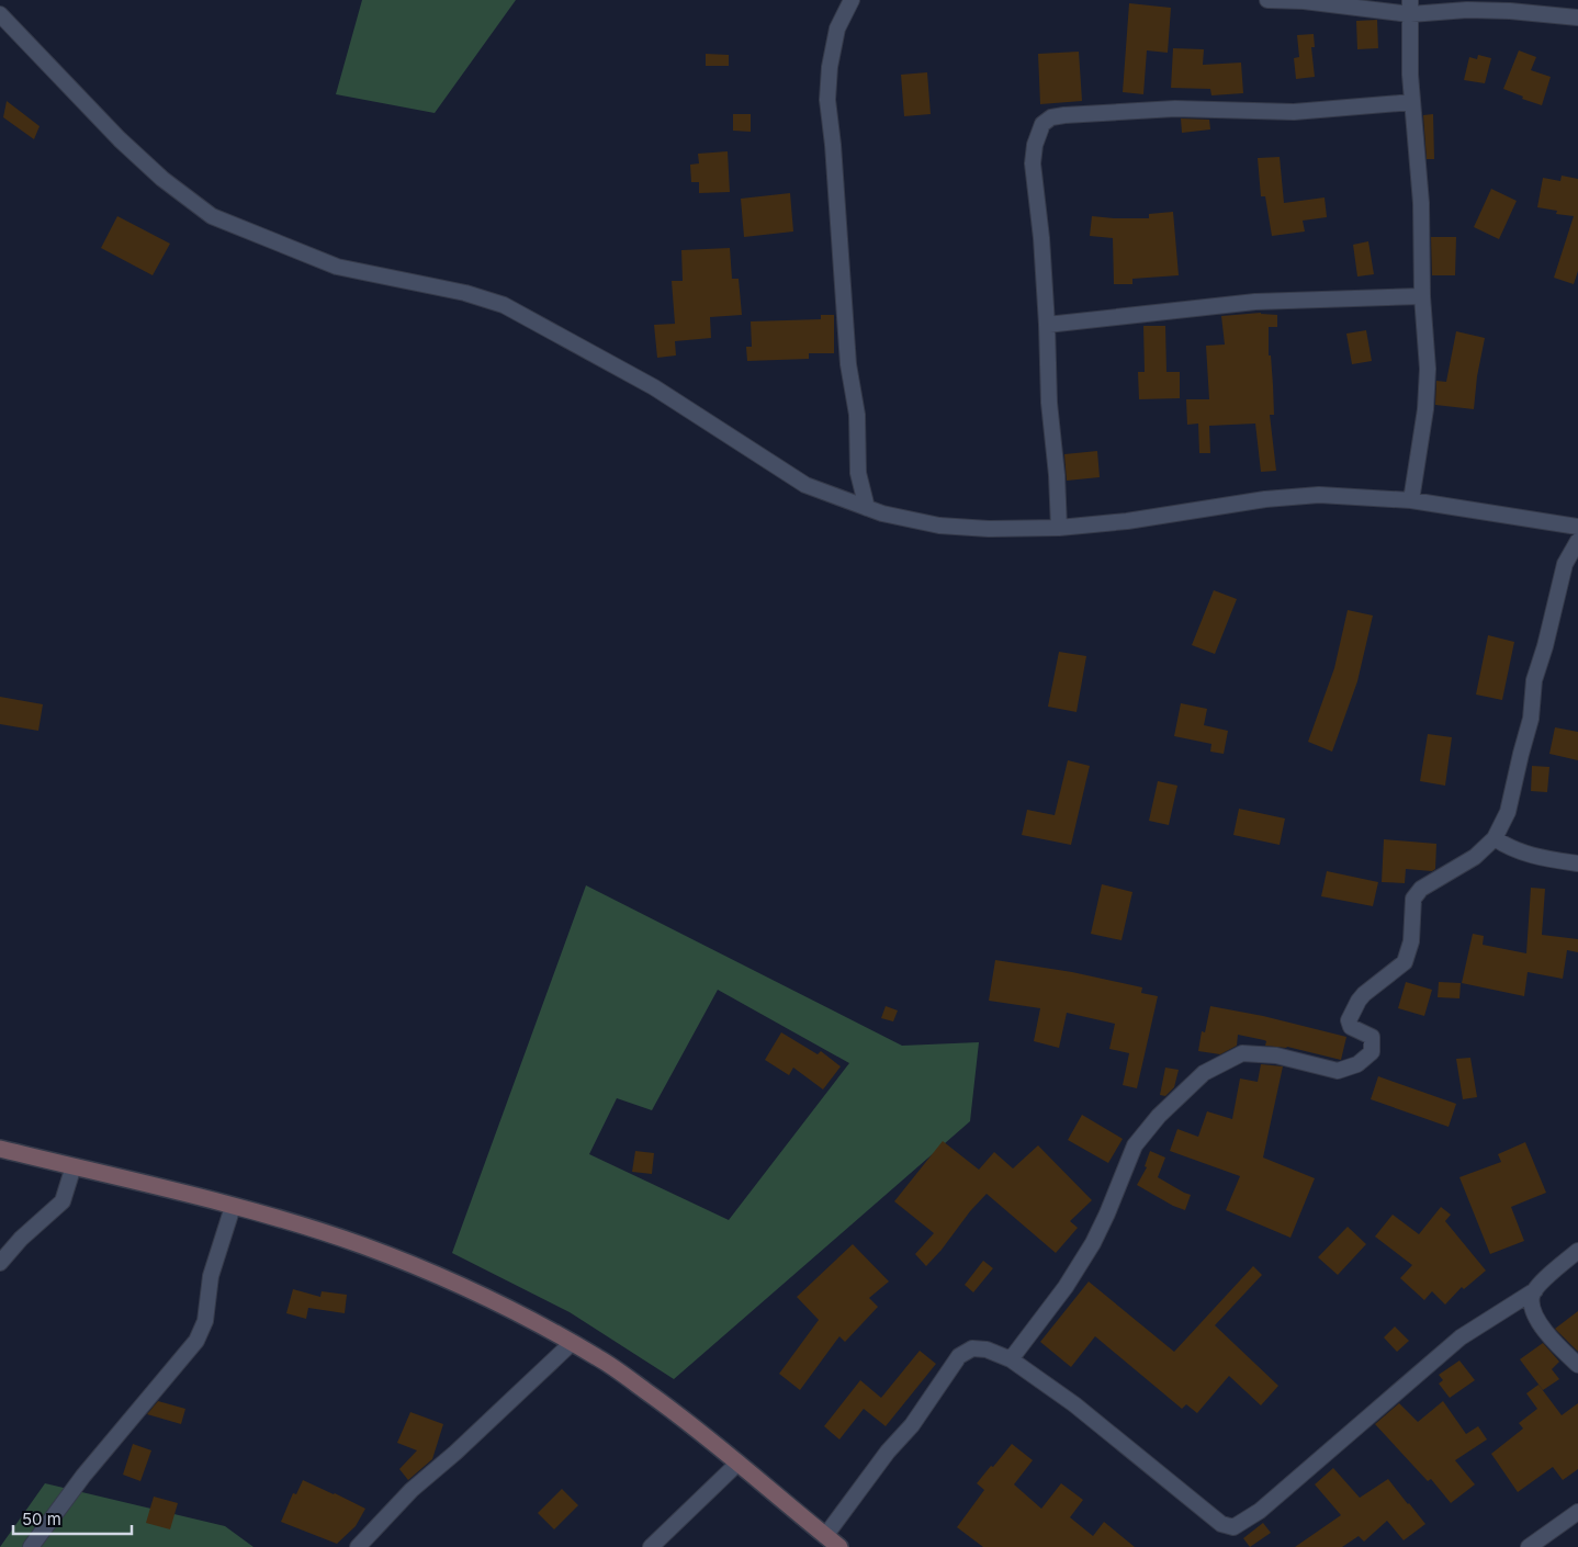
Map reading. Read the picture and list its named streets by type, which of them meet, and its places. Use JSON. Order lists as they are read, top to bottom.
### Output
{
  "scale_bar": "50 m"
}
